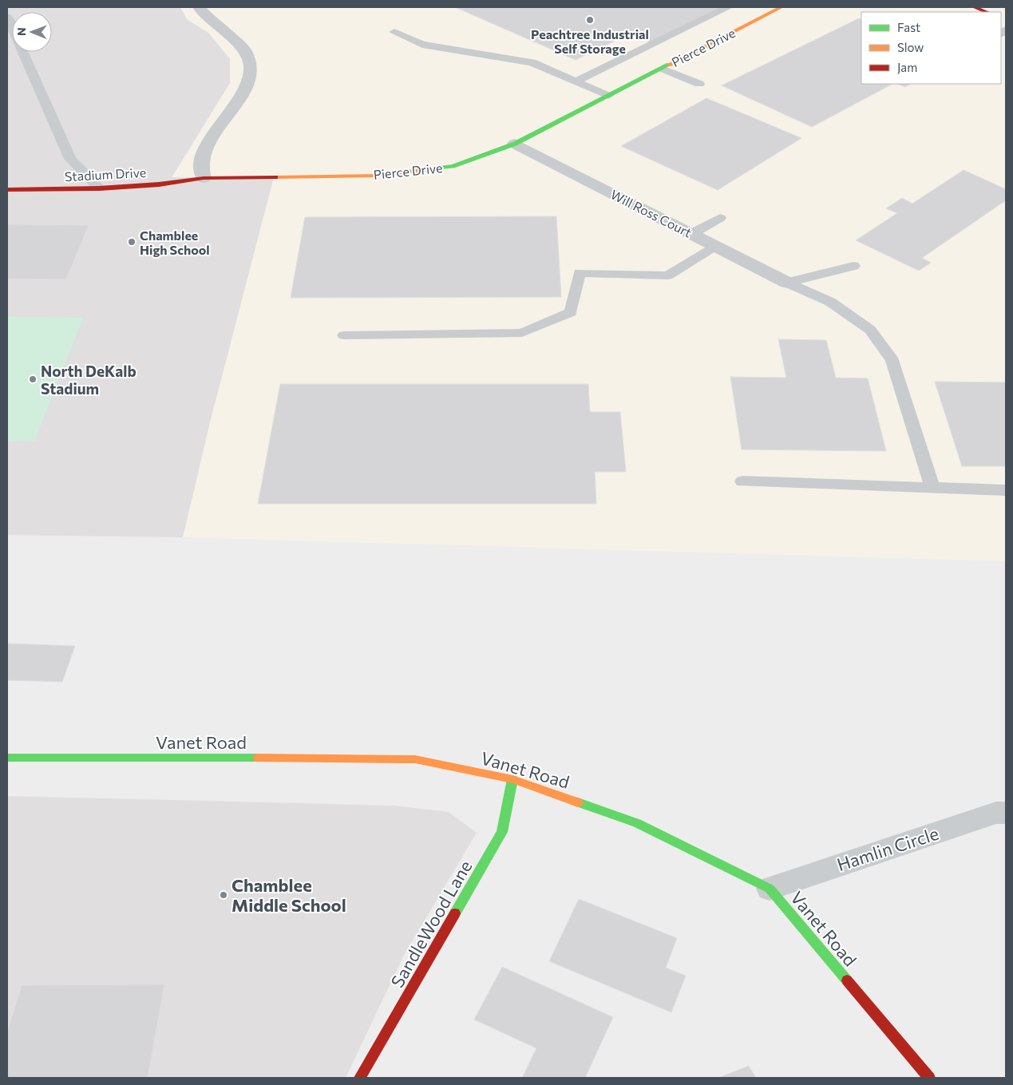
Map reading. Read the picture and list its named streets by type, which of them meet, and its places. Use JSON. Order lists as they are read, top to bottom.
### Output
{
  "streets": {
    "main road": [
      "Pierce Drive",
      "Stadium Drive",
      "Vanet Road",
      "SandleWood Lane"
    ],
    "street": ["Will Ross Court", "Hamlin Circle"]
  },
  "crossings": [
    ["Pierce Drive", "Stadium Drive"],
    ["Pierce Drive", "Will Ross Court"],
    ["Vanet Road", "Hamlin Circle"],
    ["Vanet Road", "SandleWood Lane"]
  ],
  "places": [
    "Peachtree Industrial Self Storage",
    "Chamblee High School",
    "North DeKalb Stadium",
    "Chamblee Middle School"
  ],
  "legend": ["Fast", "Slow", "Jam"],
  "north": "left"
}
